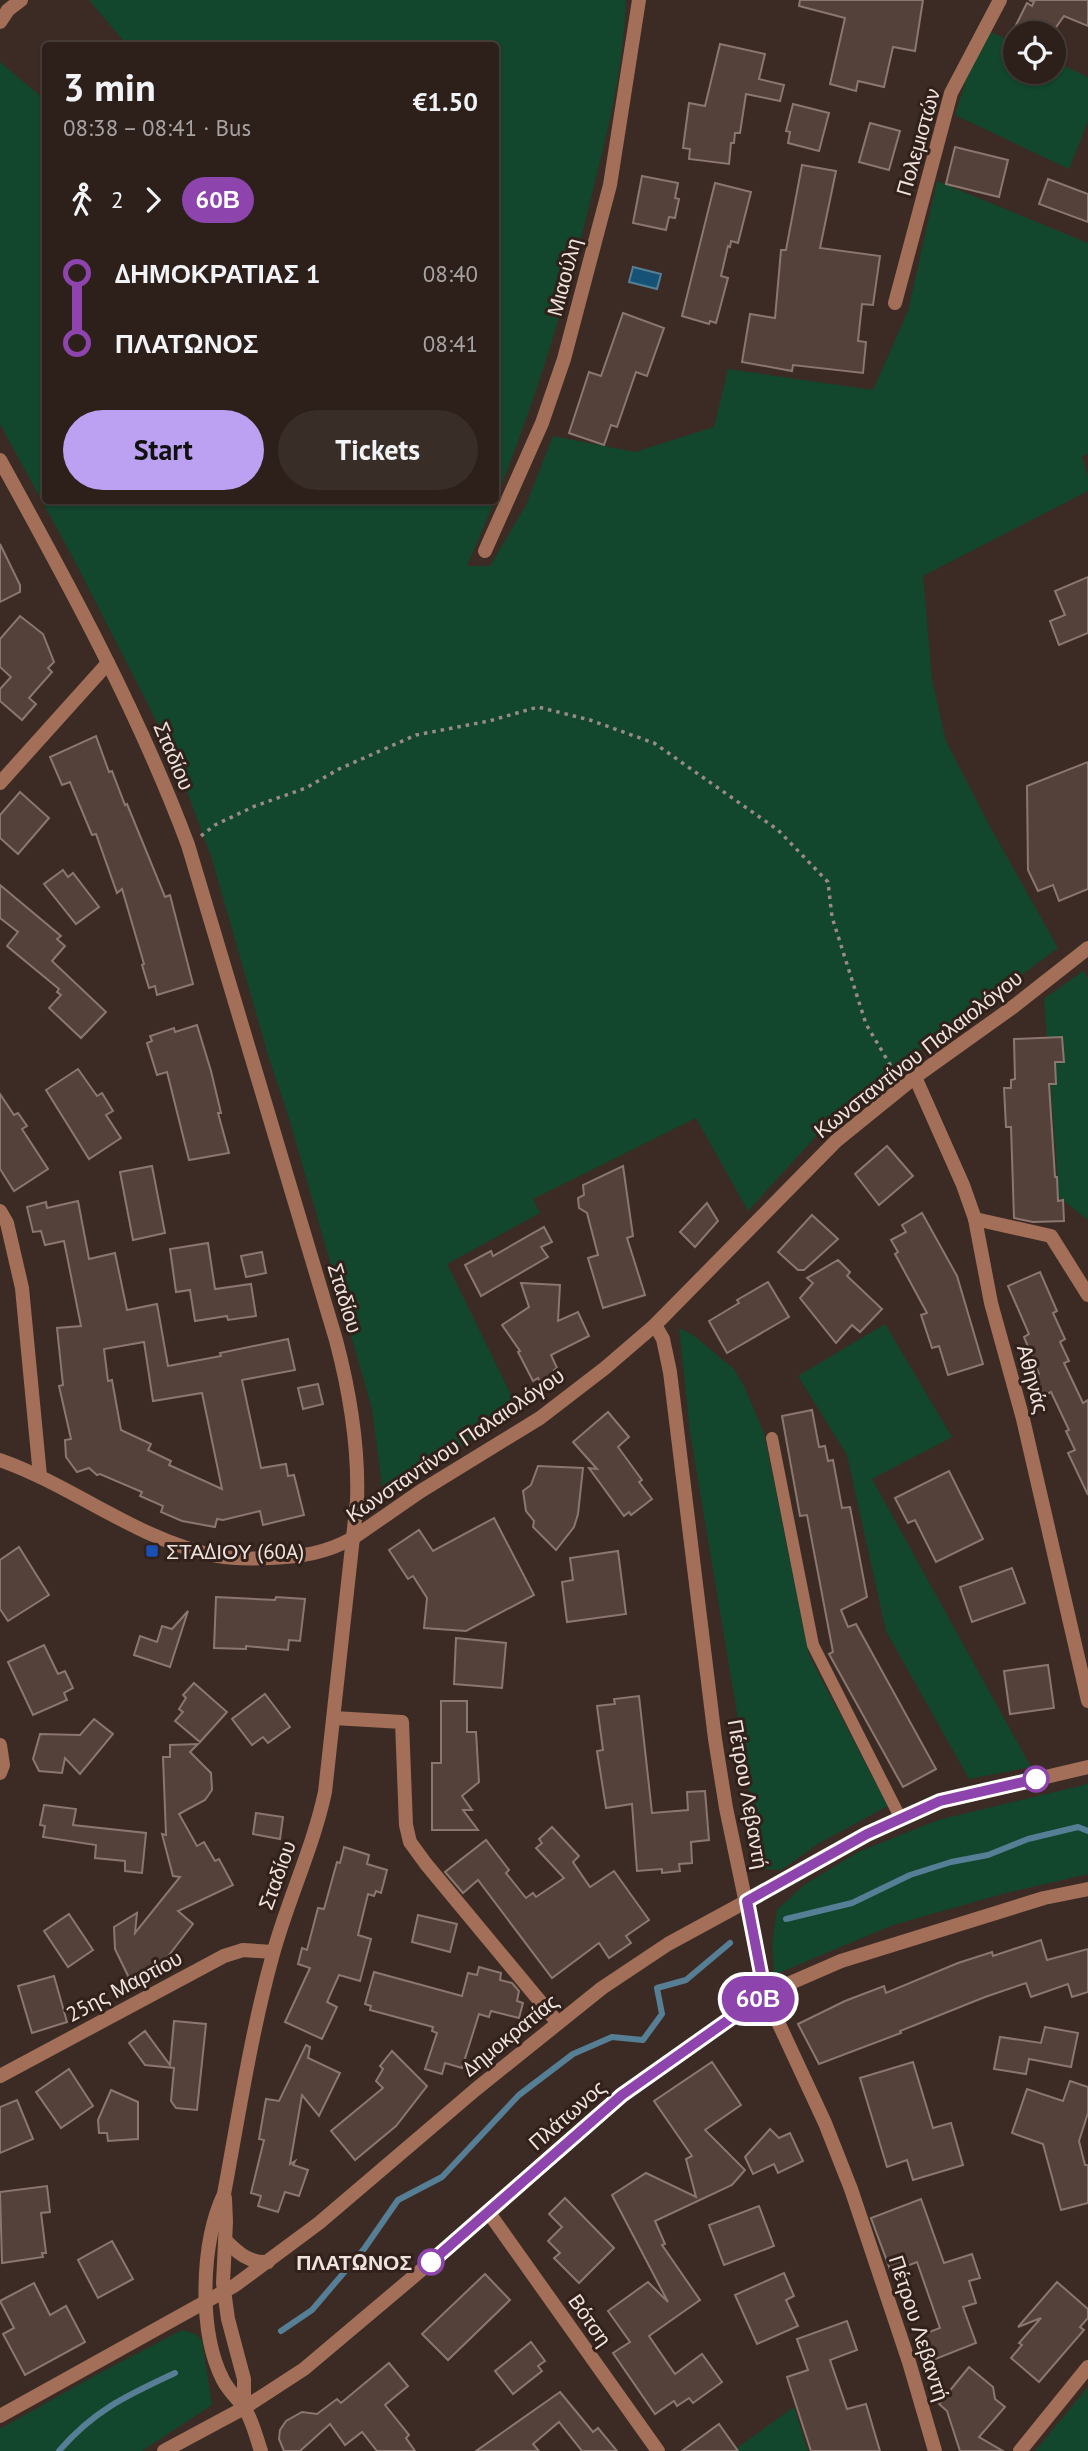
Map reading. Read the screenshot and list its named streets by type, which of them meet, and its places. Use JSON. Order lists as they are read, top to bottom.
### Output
{
  "streets": {
    "street": [
      "Πολεμιστών",
      "Μιαούλη",
      "Σταδίου",
      "Κωνσταντίνου Παλαιολόγου",
      "Αθηνάς",
      "Πέτρου Λεβαντή",
      "25ης Μαρτίου",
      "Δημοκρατίας",
      "Πλάτωνος",
      "Βότση"
    ]
  },
  "crossings": [
    ["Σταδίου", "Κωνσταντίνου Παλαιολόγου"],
    ["Σταδίου", "25ης Μαρτίου"],
    ["Σταδίου", "Δημοκρατίας"],
    ["Σταδίου", "Πλάτωνος"],
    ["Κωνσταντίνου Παλαιολόγου", "Αθηνάς"],
    ["Κωνσταντίνου Παλαιολόγου", "Πέτρου Λεβαντή"],
    ["Πέτρου Λεβαντή", "Δημοκρατίας"],
    ["Πέτρου Λεβαντή", "Πλάτωνος"],
    ["Πλάτωνος", "Βότση"]
  ],
  "places": {
    "transit": ["ΣΤΑΔΙΟΥ (60A)"],
    "other": ["ΠΛΑΤΩΝΟΣ"]
  },
  "lines": ["bus line 60Β"],
  "page": {
    "on_map": "60Β",
    "heading": ["3 min", "08:38 – 08:41 · Bus", "€1.50"],
    "legs": ["2", "60Β"],
    "list": [
      {
        "name": "ΔΗΜΟΚΡΑΤΙΑΣ 1",
        "value": "08:40"
      },
      {
        "name": "ΠΛΑΤΩΝΟΣ",
        "value": "08:41"
      }
    ],
    "buttons": ["Start", "Tickets"]
  }
}
